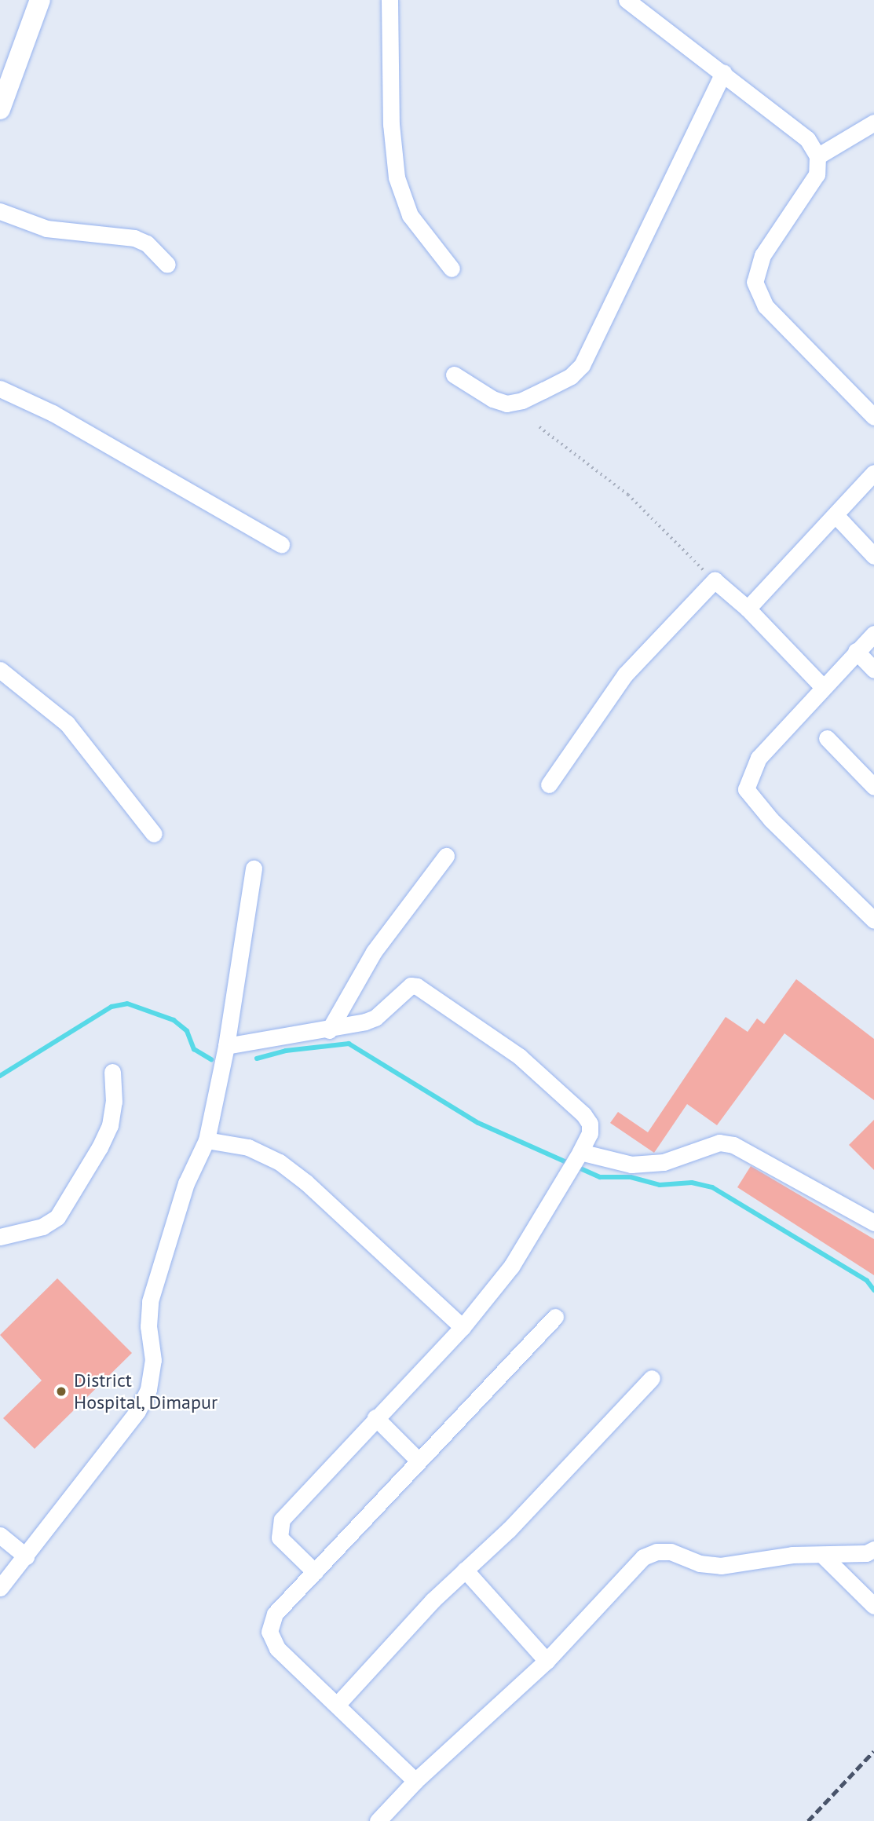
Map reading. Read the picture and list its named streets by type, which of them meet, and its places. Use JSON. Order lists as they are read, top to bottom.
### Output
{
  "places": ["District Hospital, Dimapur"]
}
